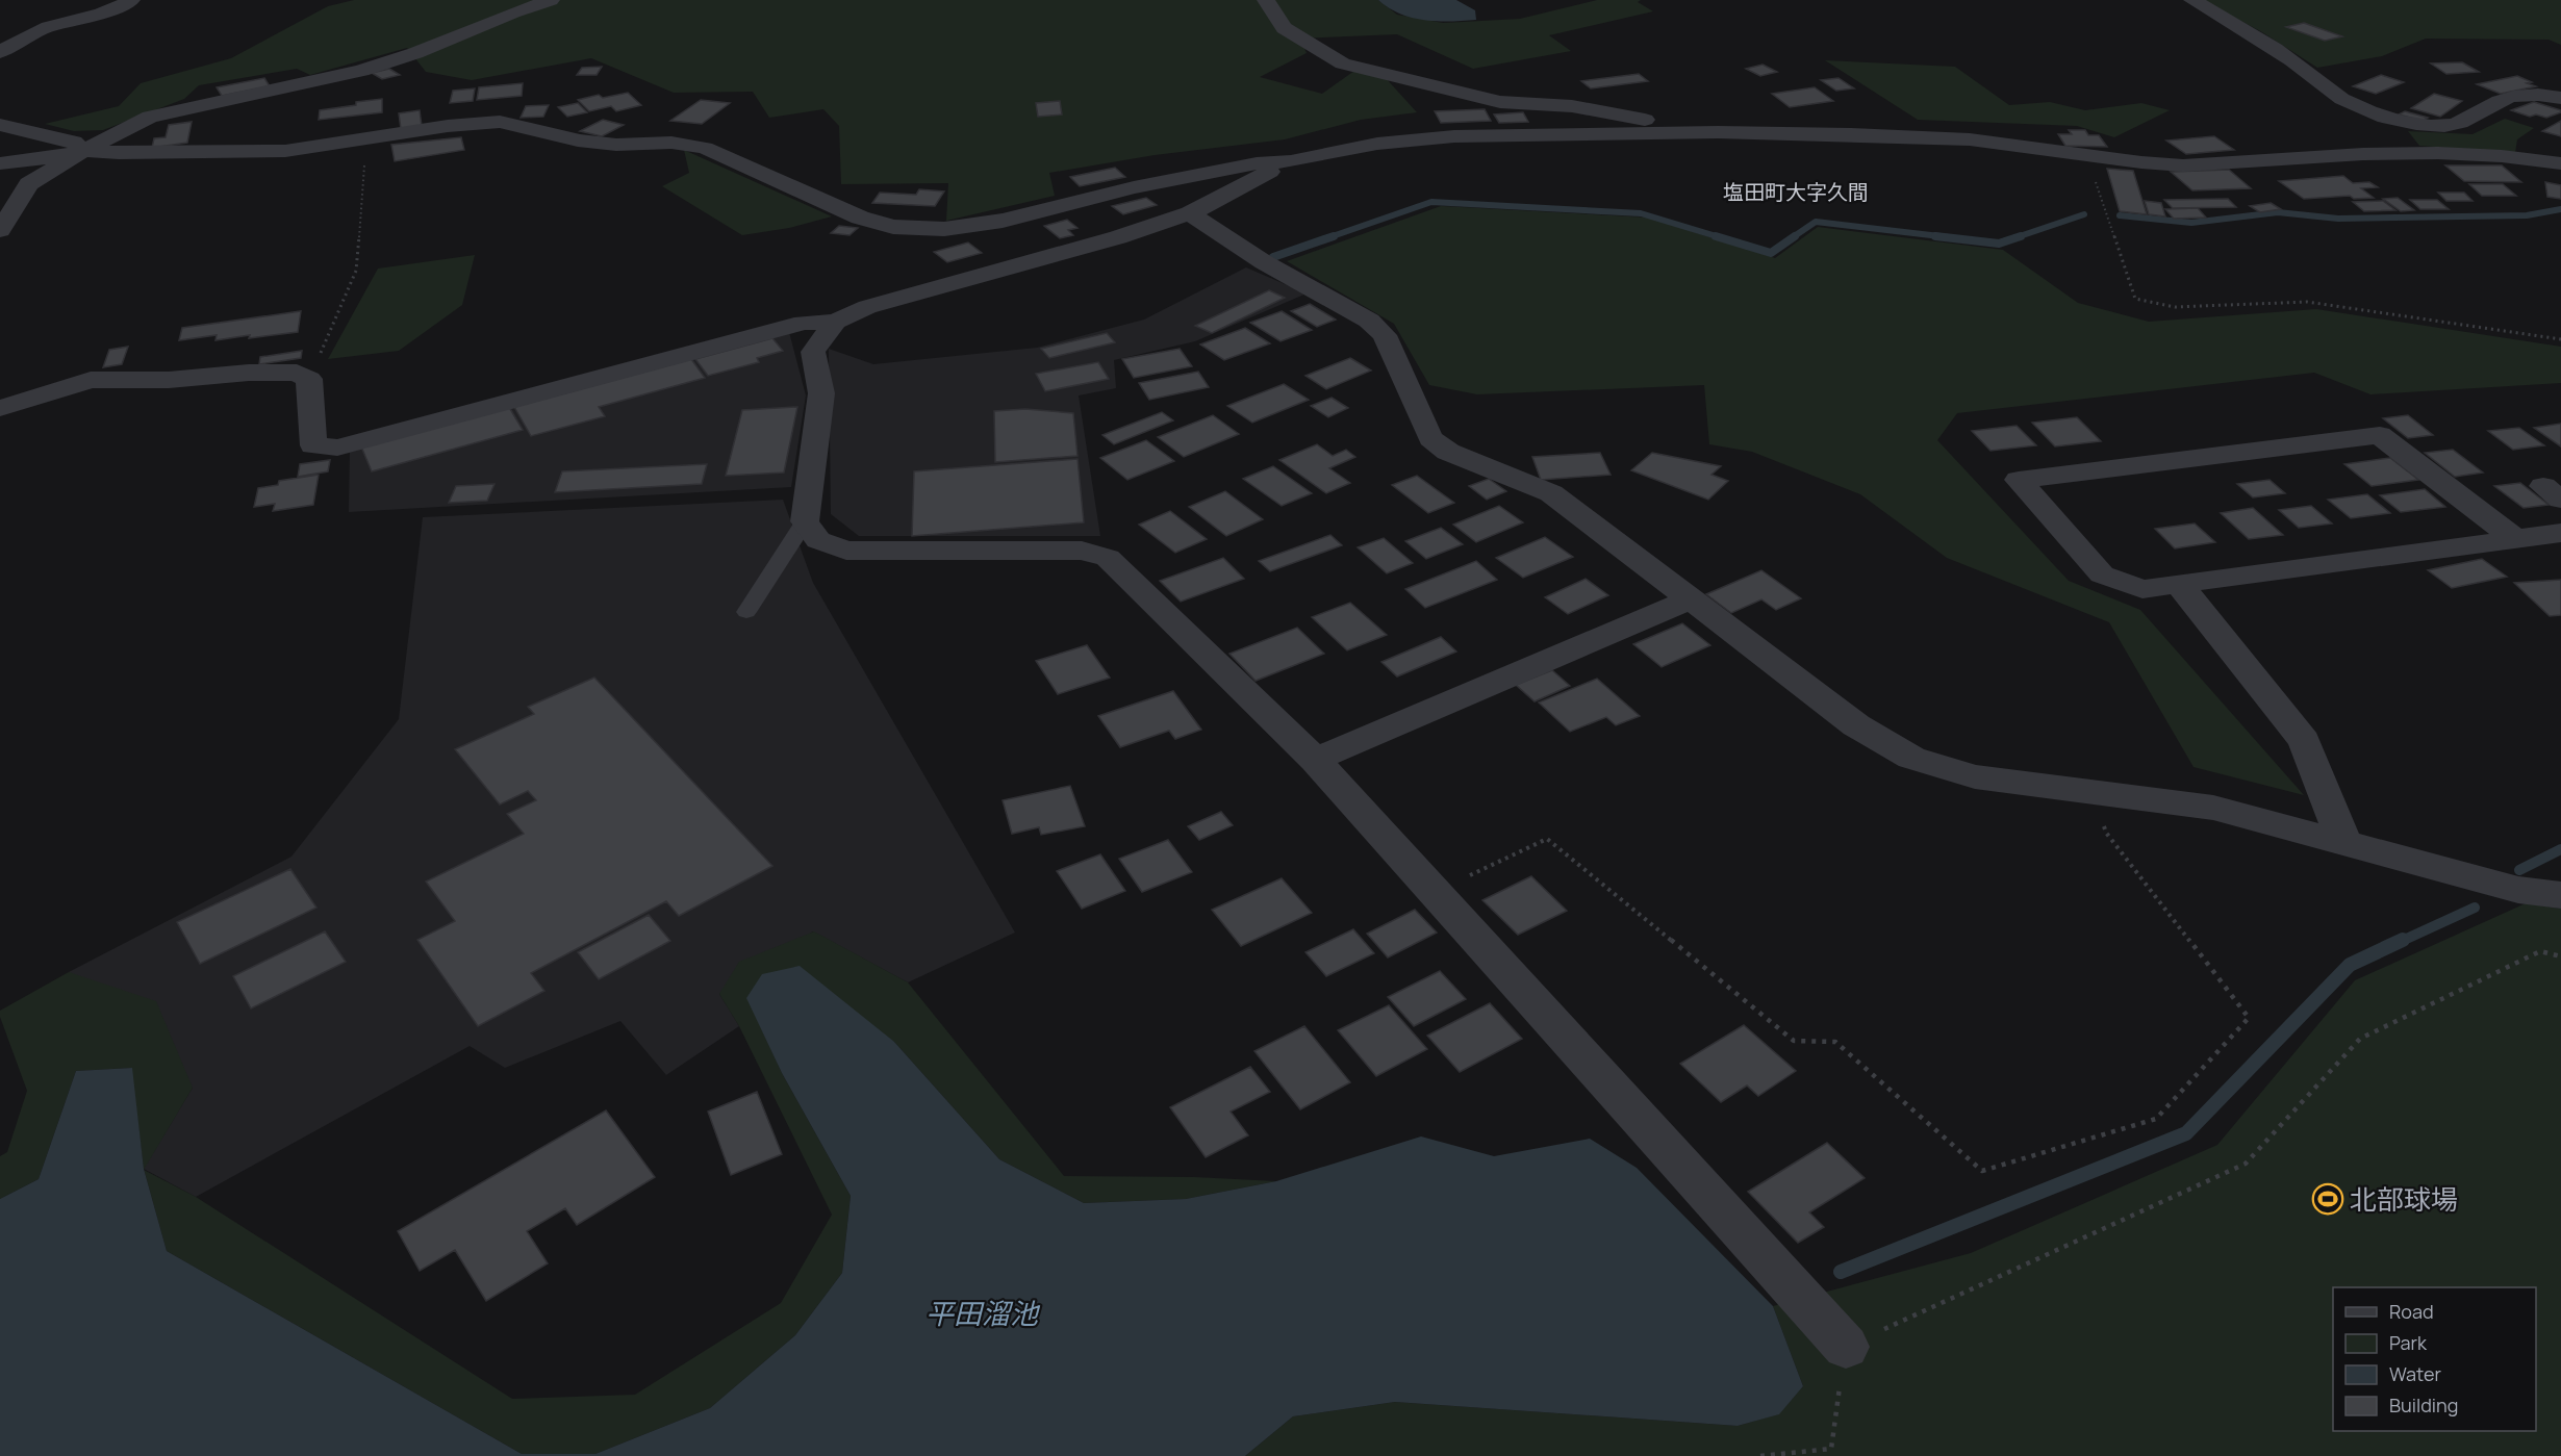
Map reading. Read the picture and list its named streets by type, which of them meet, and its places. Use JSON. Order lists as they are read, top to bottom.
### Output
{
  "districts": ["塩田町大字久間"],
  "water": ["平田溜池"],
  "places": {
    "sports": ["北部球場"]
  },
  "legend": [
    "Road",
    "Park",
    "Water",
    "Building"
  ]
}
